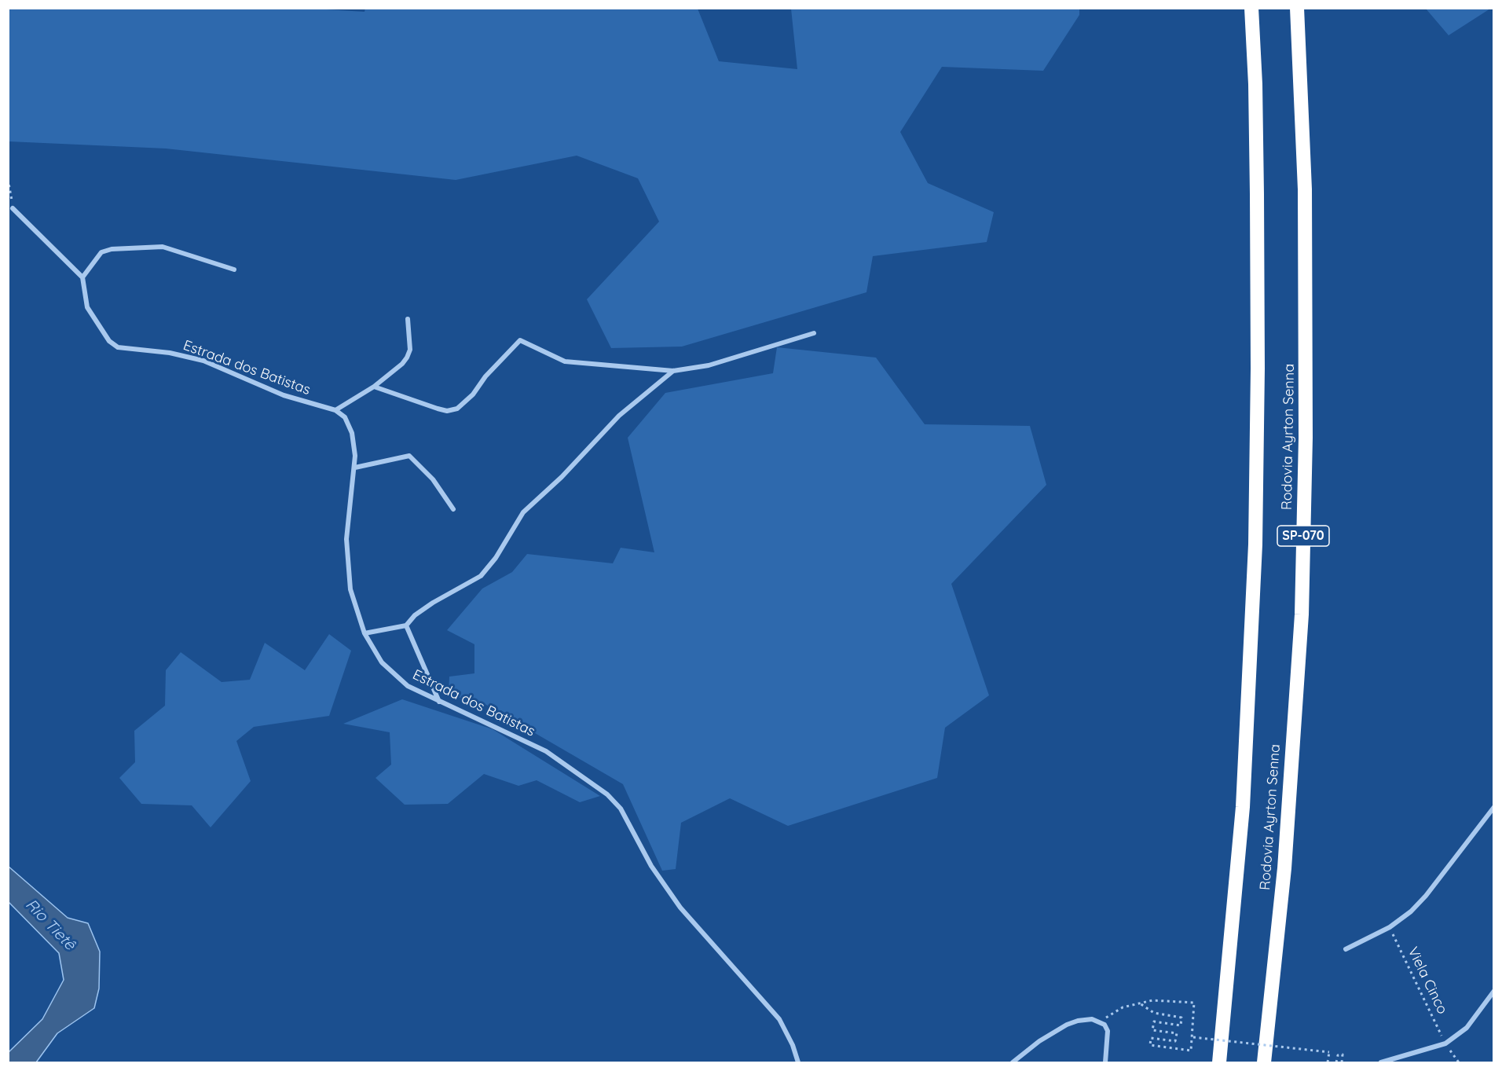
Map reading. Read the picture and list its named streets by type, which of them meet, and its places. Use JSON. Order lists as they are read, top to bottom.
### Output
{
  "streets": {
    "highway": ["Rodovia Ayrton Senna", "SP-070"],
    "street": ["Estrada dos Batistas"],
    "path": ["Viela Cinco"]
  },
  "water": ["Rio Tietê"]
}
